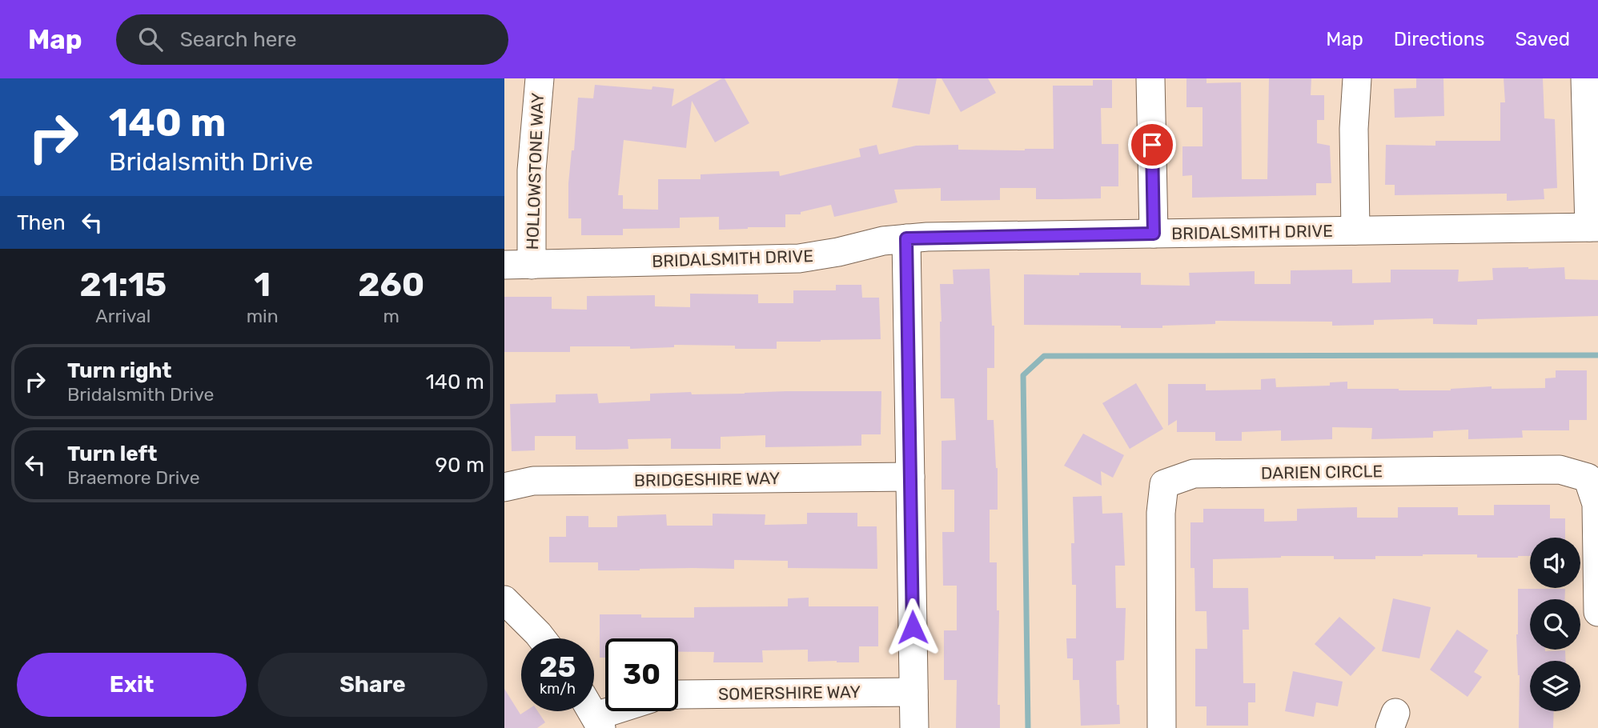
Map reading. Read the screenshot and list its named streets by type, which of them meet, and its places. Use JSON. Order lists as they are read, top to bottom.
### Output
{
  "streets": {
    "street": [
      "HOLLOWSTONE WAY",
      "BRIDALSMITH DRIVE",
      "DARIEN CIRCLE",
      "BRIDGESHIRE WAY",
      "SOMERSHIRE WAY"
    ]
  },
  "crossings": [
    ["HOLLOWSTONE WAY", "BRIDALSMITH DRIVE"]
  ],
  "page": {
    "header": "Map",
    "search": "Search here",
    "nav": ["Map", "Directions", "Saved"],
    "turn": ["140 m", "Bridalsmith Drive"],
    "then": "Then",
    "eta": [
      "21:15",
      "Arrival",
      "1",
      "min",
      "260",
      "m"
    ],
    "list": [
      {
        "name": "Turn right",
        "note": "Bridalsmith Drive",
        "value": "140 m"
      },
      {
        "name": "Turn left",
        "note": "Braemore Drive",
        "value": "90 m"
      }
    ],
    "speed": "25 km/h",
    "limit": "30",
    "buttons": ["Exit", "Share"]
  }
}
